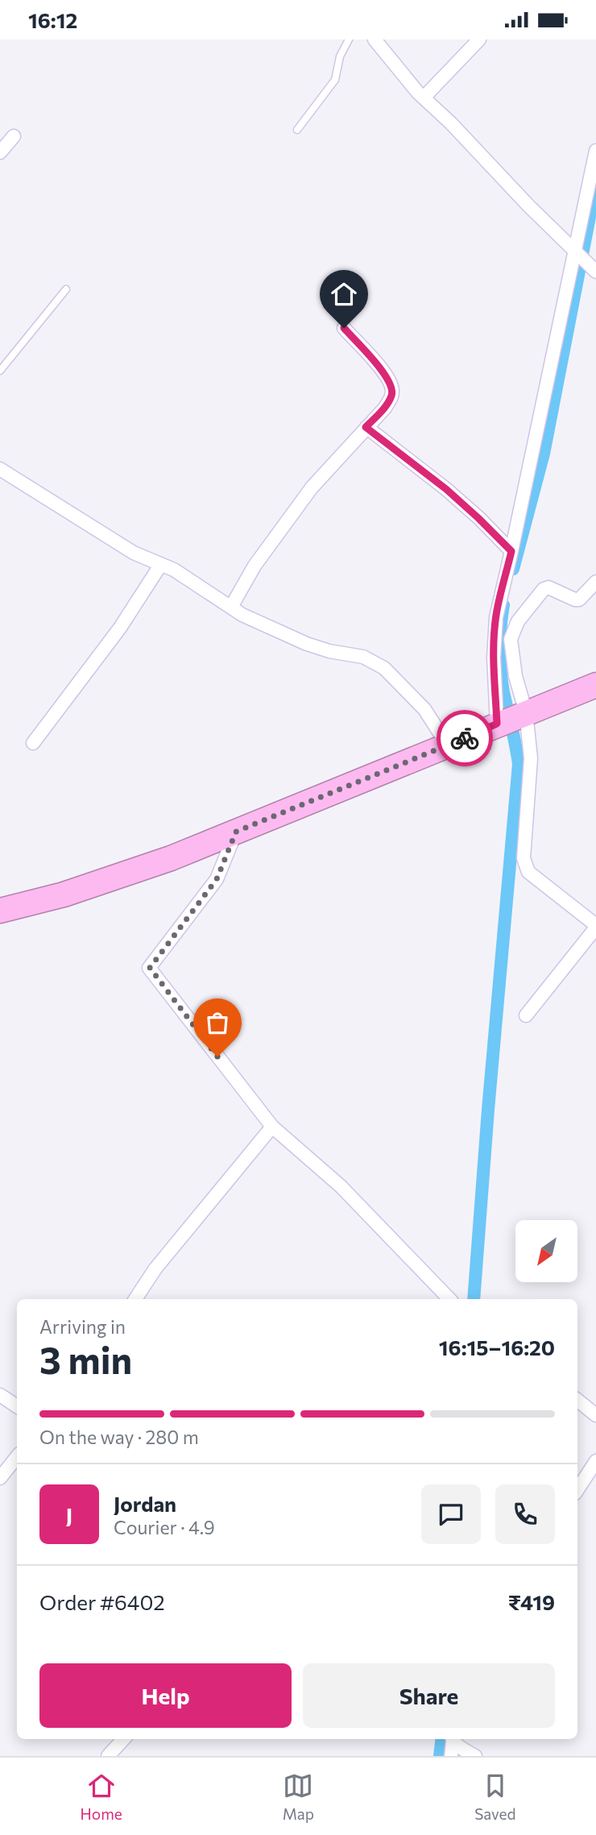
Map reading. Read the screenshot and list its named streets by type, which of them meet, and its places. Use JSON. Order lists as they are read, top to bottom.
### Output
{
  "north": "bottom left",
  "page": {
    "status": "16:12",
    "heading": ["3 min", "Arriving in", "16:15–16:20"],
    "panel": [
      "Jordan",
      "Courier · 4.9",
      "Order #6402",
      "₹419"
    ],
    "bar": "On the way · 280 m",
    "round": "J",
    "buttons": ["Help", "Share"],
    "tabs": ["Home", "Map", "Saved"]
  }
}
